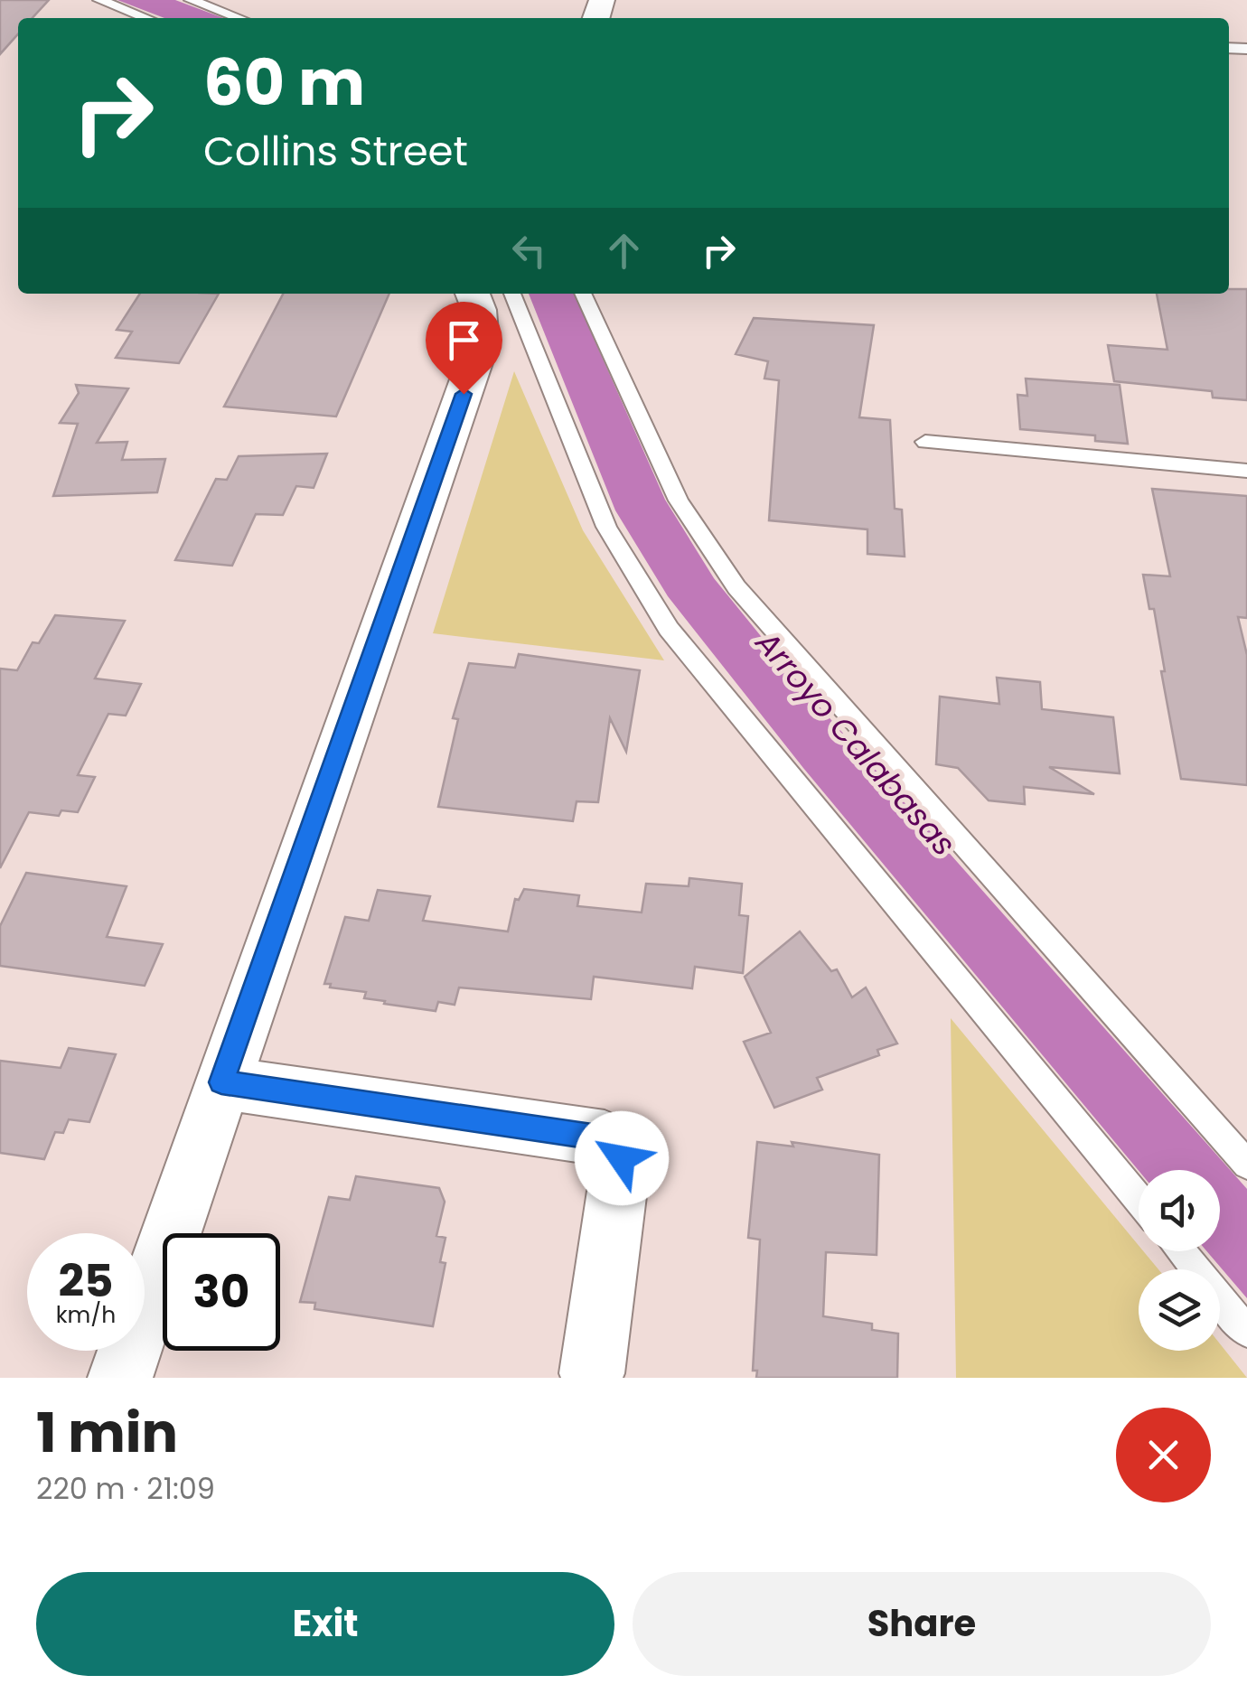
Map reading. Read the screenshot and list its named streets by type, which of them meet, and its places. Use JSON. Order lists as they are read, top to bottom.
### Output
{
  "water": ["Arroyo Calabasas"],
  "page": {
    "turn": ["60 m", "Collins Street"],
    "speed": "25 km/h",
    "limit": "30",
    "heading": ["1 min", "220 m · 21:09"],
    "buttons": ["Exit", "Share"]
  }
}
